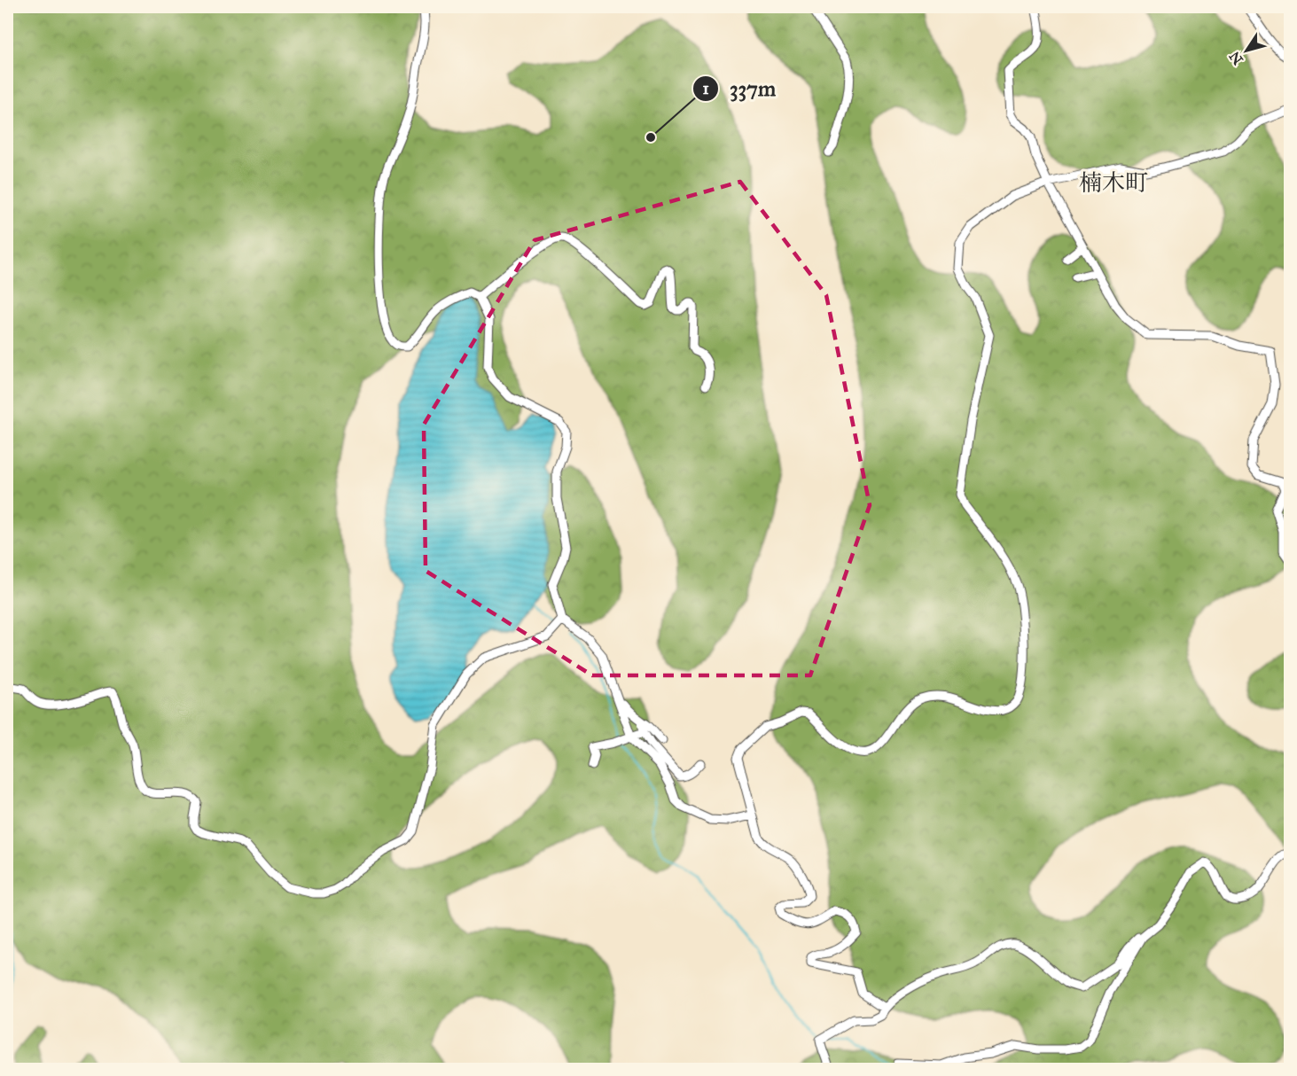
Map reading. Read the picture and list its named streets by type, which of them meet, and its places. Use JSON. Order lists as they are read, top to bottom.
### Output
{
  "districts": ["楠木町"],
  "places": ["337m"],
  "north": "bottom left"
}
